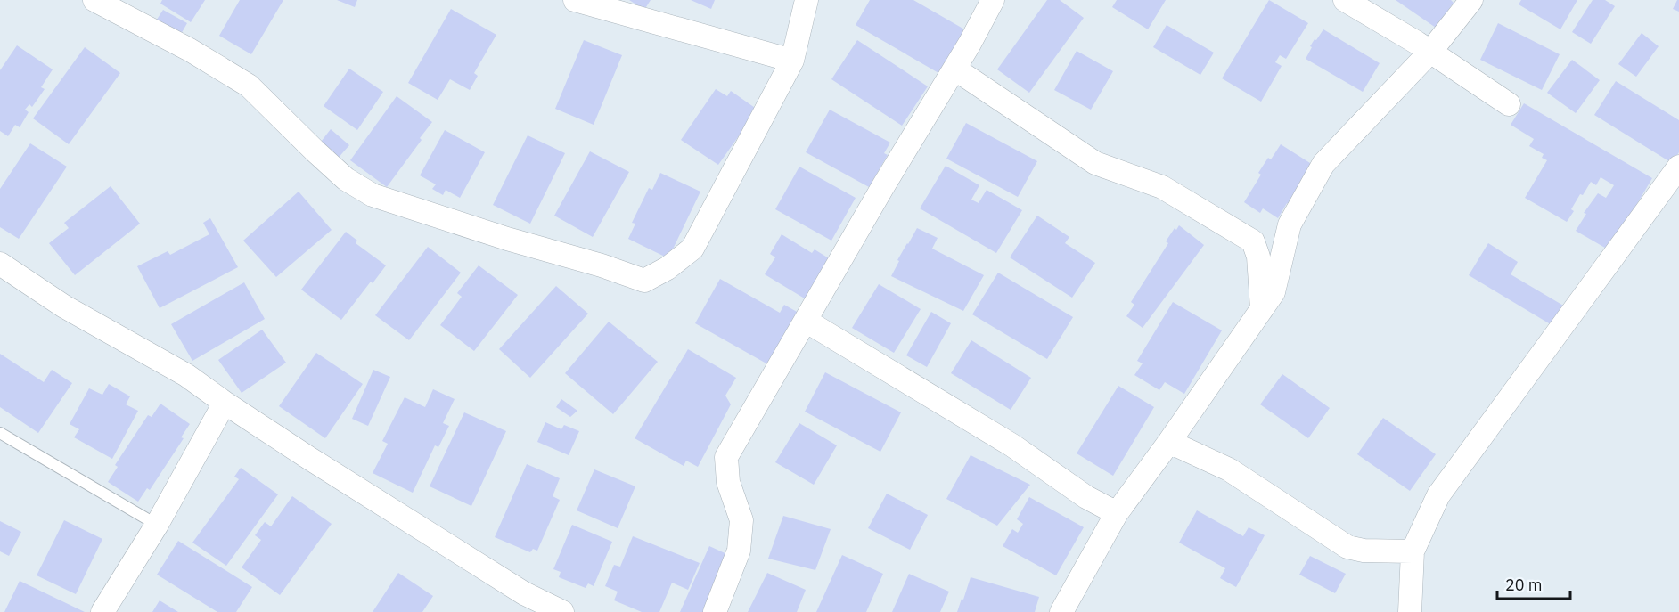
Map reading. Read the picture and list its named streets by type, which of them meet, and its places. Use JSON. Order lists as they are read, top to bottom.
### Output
{
  "scale_bar": "20 m"
}
